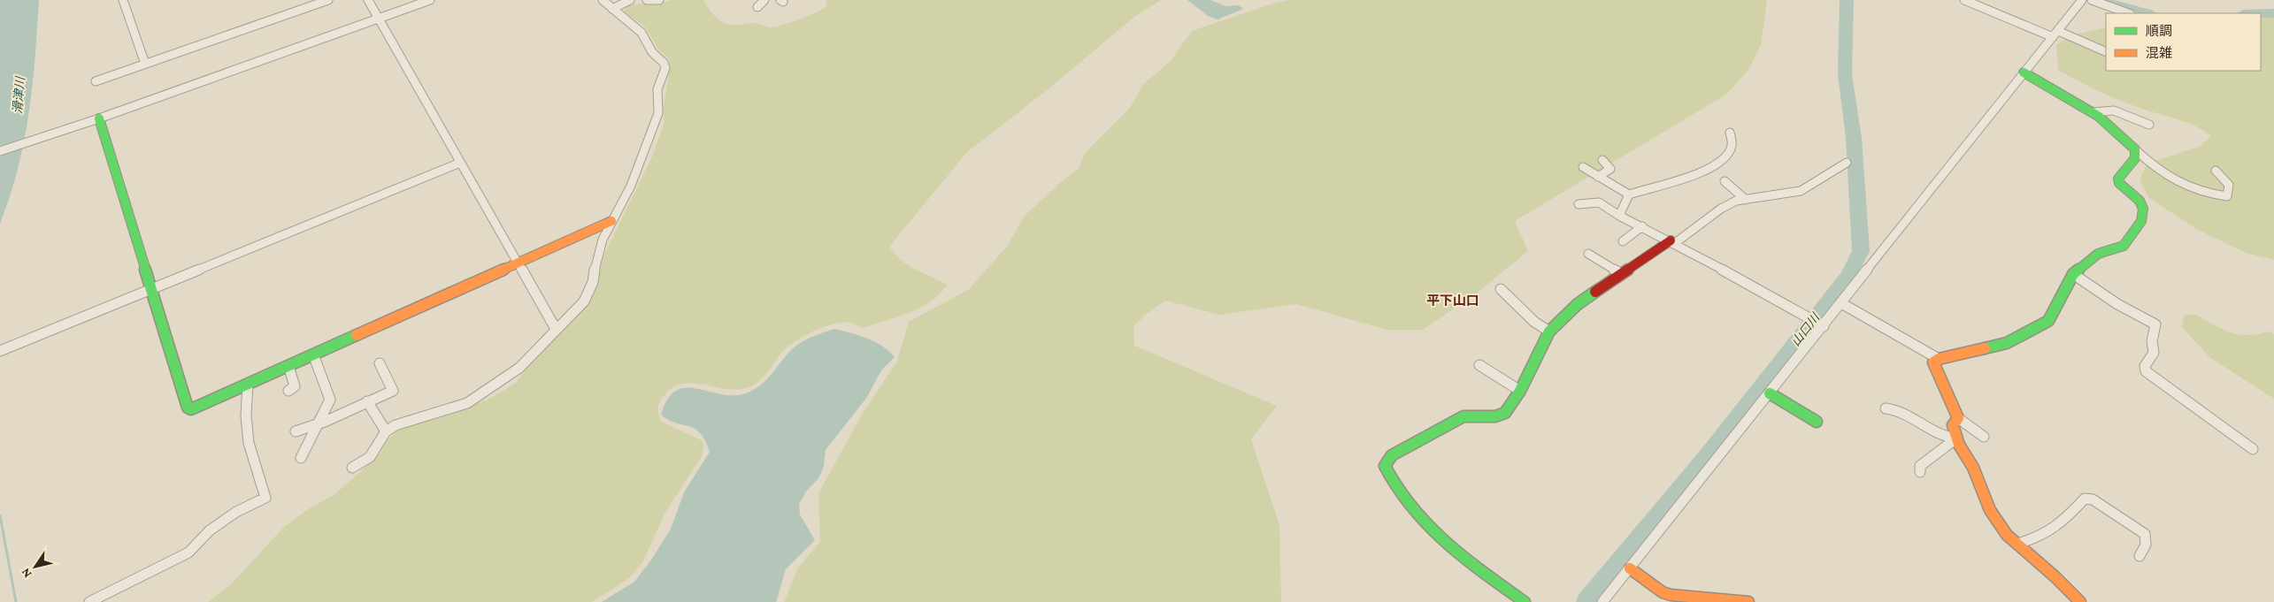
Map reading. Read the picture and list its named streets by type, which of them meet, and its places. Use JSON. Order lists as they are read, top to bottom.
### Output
{
  "districts": ["平下山口"],
  "water": ["滑津川", "山口川"],
  "legend": ["順調", "混雑"],
  "north": "bottom left"
}
